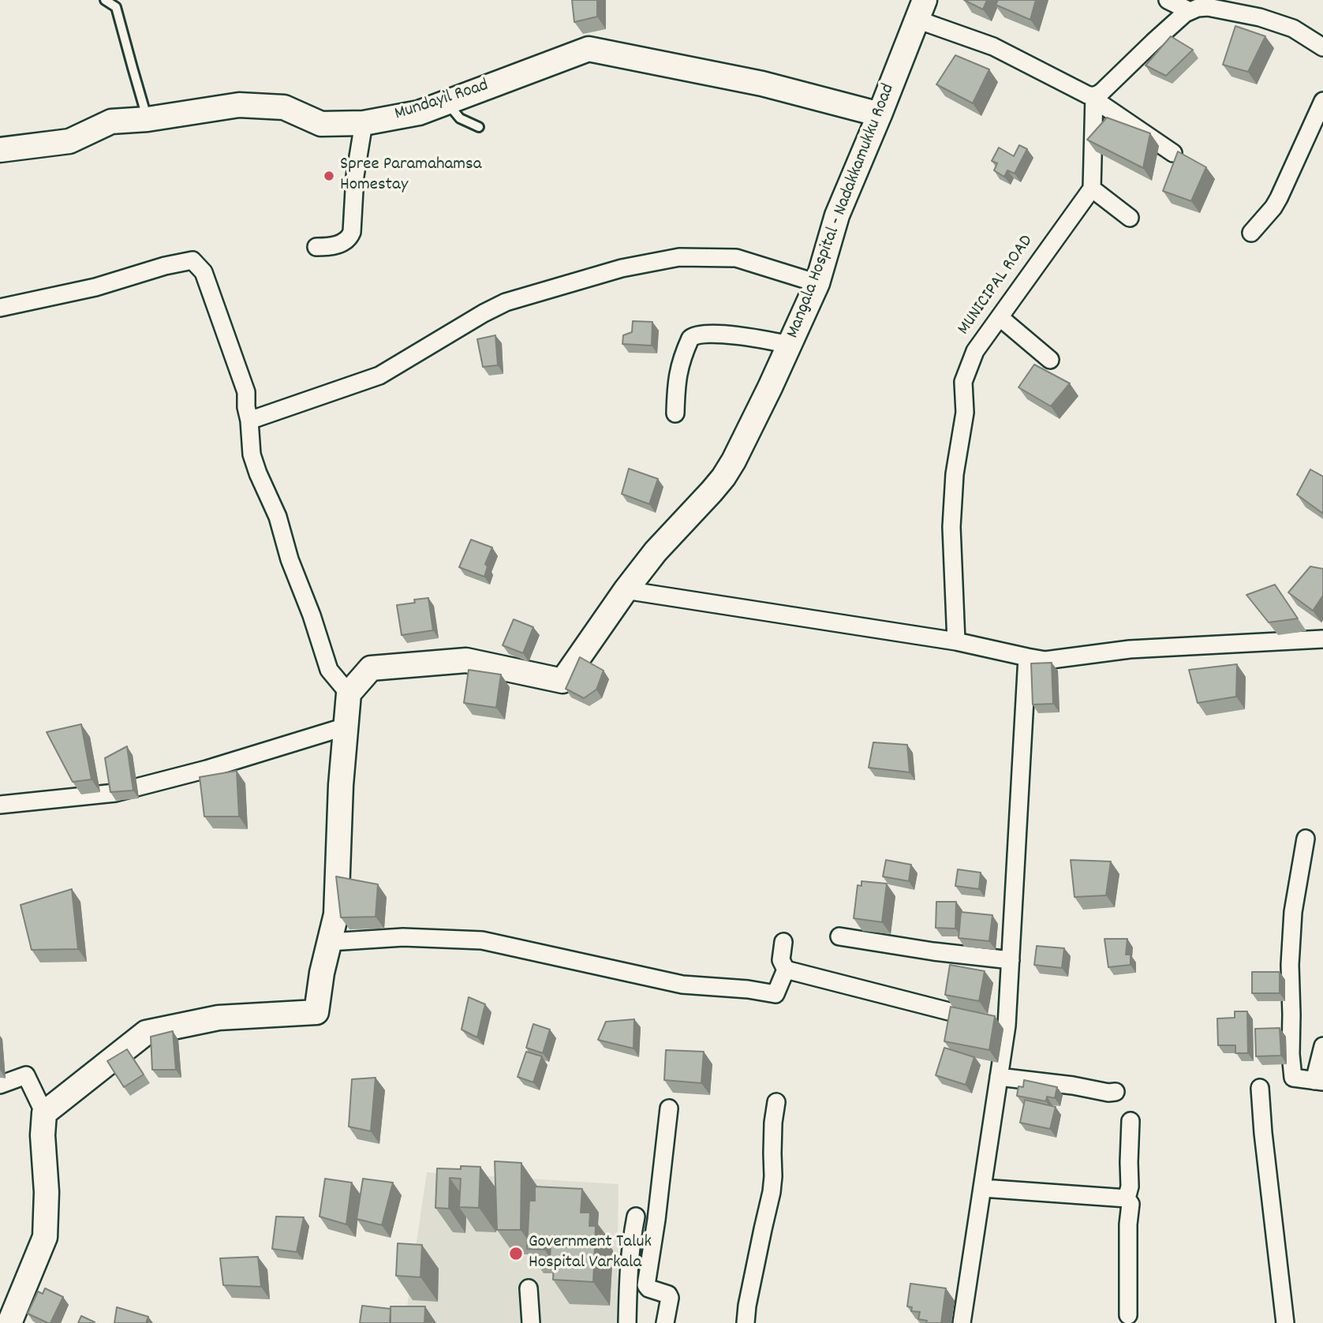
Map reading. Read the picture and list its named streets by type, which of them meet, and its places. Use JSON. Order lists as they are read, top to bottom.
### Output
{
  "streets": {
    "main road": ["Mundayil Road", "Mangala Hospital - Nadakkamukku Road"],
    "street": ["MUNICIPAL ROAD"]
  },
  "crossings": [
    ["Mundayil Road", "Mangala Hospital - Nadakkamukku Road"]
  ],
  "places": ["Spree Paramahamsa Homestay", "Government Taluk Hospital Varkala"]
}
